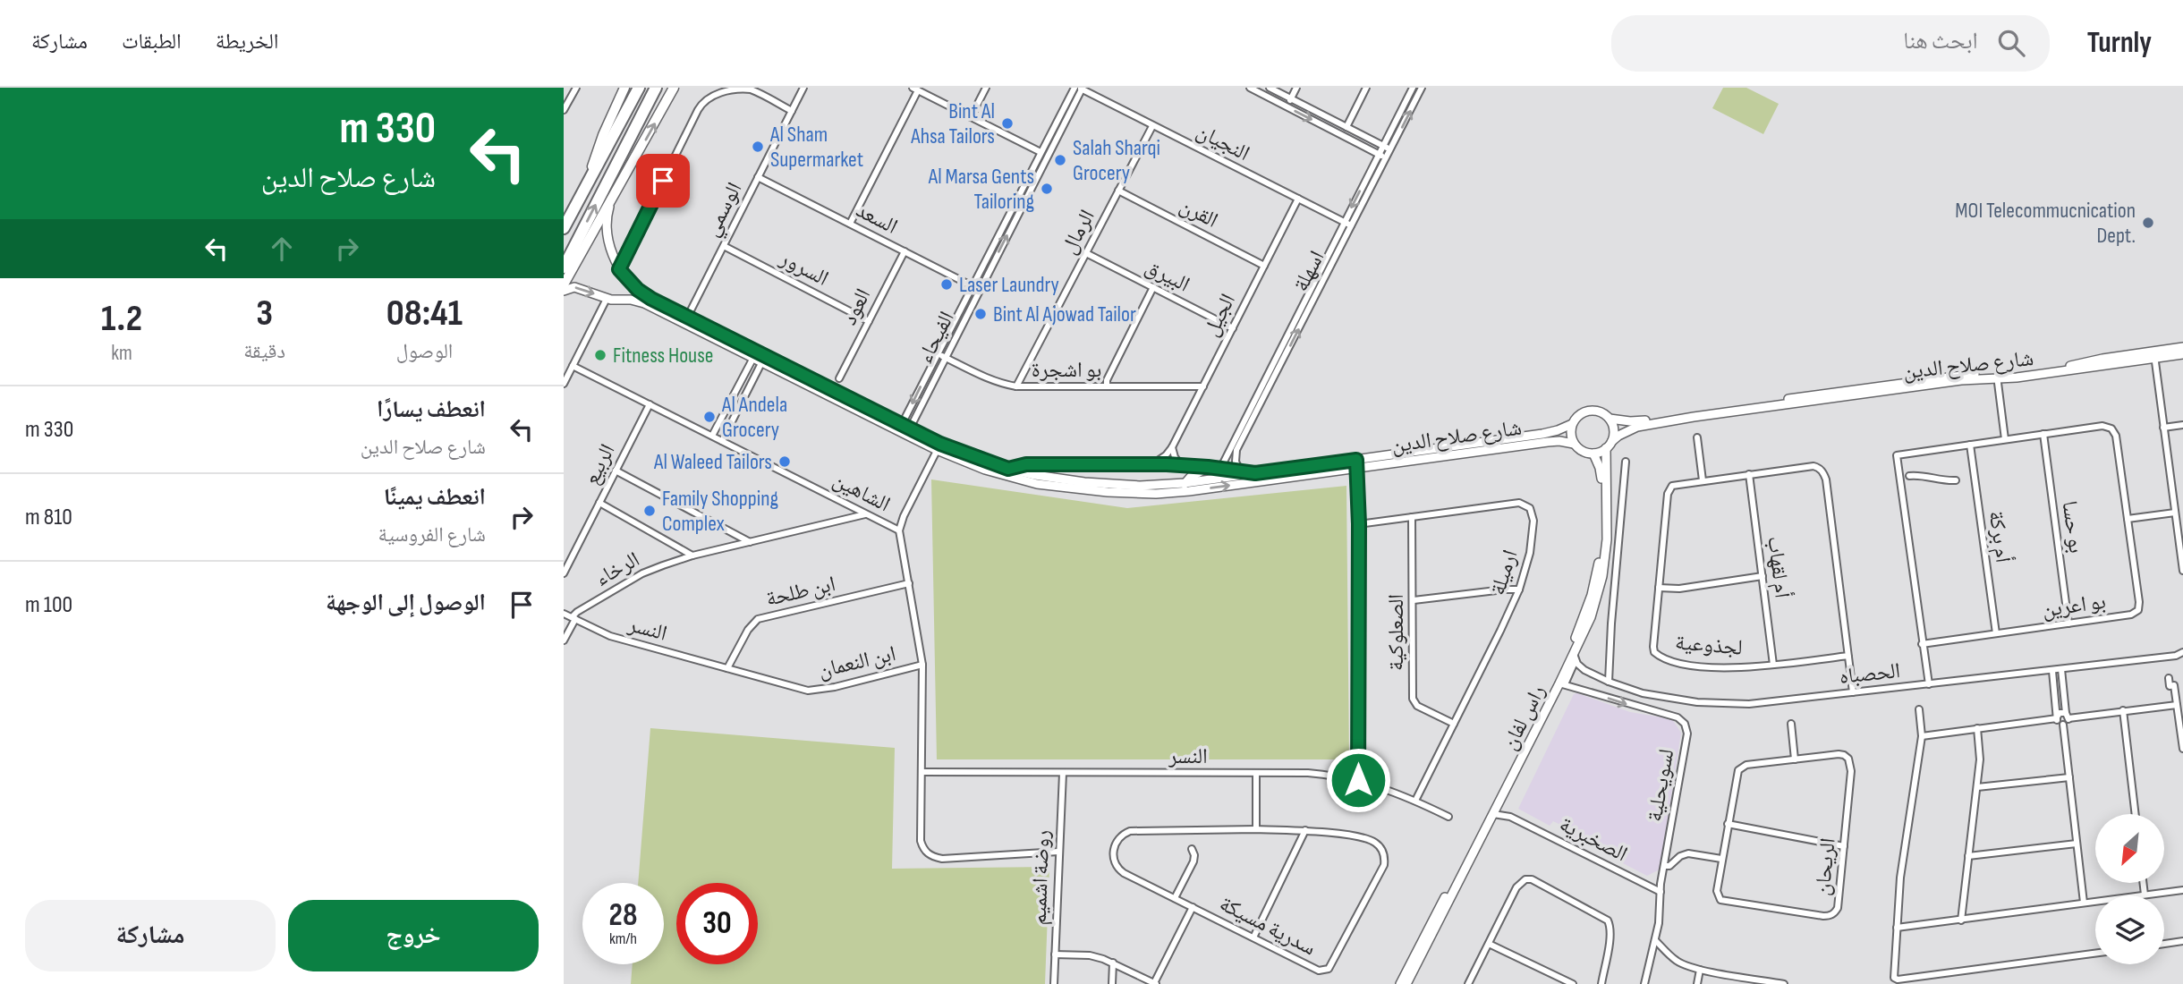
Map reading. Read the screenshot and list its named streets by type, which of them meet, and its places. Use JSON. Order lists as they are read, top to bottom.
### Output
{
  "streets": {
    "street": [
      "النجيان",
      "الوسمي",
      "القرن",
      "السعد",
      "الرمال",
      "السرور",
      "اسهلة",
      "البيرق",
      "العود",
      "الجيل",
      "الفيحاء",
      "شارع صلاح الدين",
      "بو اشجرة",
      "الربيع",
      "الشاهين",
      "بو حسا",
      "أم بركة",
      "أم لقهاب",
      "الرخاء",
      "ارميلة",
      "ابن طلحة",
      "بو اعرين",
      "النسر",
      "الصعلوكية",
      "لجذوعية",
      "ابن النعمان",
      "الحصباه",
      "راس لفان",
      "لسويحلية",
      "الصخبرية",
      "الريحان",
      "روضة اشميم",
      "سدرية مسيكة"
    ]
  },
  "crossings": [
    ["النجيان", "الرمال"],
    ["النجيان", "اسهلة"],
    ["النجيان", "الجيل"],
    ["النجيان", "الفيحاء"],
    ["الوسمي", "السعد"],
    ["الوسمي", "السرور"],
    ["الوسمي", "شارع صلاح الدين"],
    ["القرن", "الرمال"],
    ["القرن", "الجيل"],
    ["السعد", "العود"],
    ["السعد", "الفيحاء"],
    ["الرمال", "البيرق"],
    ["الرمال", "بو اشجرة"],
    ["السرور", "العود"],
    ["اسهلة", "شارع صلاح الدين"],
    ["البيرق", "الجيل"],
    ["الجيل", "شارع صلاح الدين"],
    ["الجيل", "بو اشجرة"],
    ["الفيحاء", "شارع صلاح الدين"],
    ["الفيحاء", "بو اشجرة"],
    ["شارع صلاح الدين", "الشاهين"],
    ["شارع صلاح الدين", "راس لفان"],
    ["الربيع", "الشاهين"],
    ["الشاهين", "الرخاء"],
    ["بو حسا", "بو اعرين"],
    ["أم بركة", "بو اعرين"],
    ["أم لقهاب", "لجذوعية"],
    ["الرخاء", "النسر"],
    ["ارميلة", "النسر"],
    ["ارميلة", "الصعلوكية"],
    ["ابن طلحة", "النسر"],
    ["ابن طلحة", "ابن النعمان"],
    ["بو اعرين", "الحصباه"],
    ["النسر", "ابن النعمان"],
    ["النسر", "روضة اشميم"],
    ["لجذوعية", "الحصباه"],
    ["الحصباه", "راس لفان"],
    ["راس لفان", "لسويحلية"],
    ["راس لفان", "الصخبرية"],
    ["لسويحلية", "الصخبرية"]
  ],
  "places": [
    "Bint Al Ahsa Tailors",
    "Al Sham Supermarket",
    "Salah Sharqi Grocery",
    "Al Marsa Gents Tailoring",
    "MOI Telecommucnication Dept.",
    "Laser Laundry",
    "Bint Al Ajowad Tailor",
    "Fitness House",
    "Al Andela Grocery",
    "Al Waleed Tailors",
    "Family Shopping Complex"
  ],
  "north": "bottom left",
  "page": {
    "header": "Turnly",
    "search": "ابحث هنا",
    "nav": ["الخريطة", "الطبقات", "مشاركة"],
    "turn": ["330 m", "شارع صلاح الدين"],
    "eta": [
      "08:41",
      "الوصول",
      "3",
      "دقيقة",
      "1.2",
      "km"
    ],
    "list": [
      {
        "name": "انعطف يسارًا",
        "note": "شارع صلاح الدين",
        "value": "330 m"
      },
      {
        "name": "انعطف يمينًا",
        "note": "شارع الفروسية",
        "value": "810 m"
      },
      {
        "name": "الوصول إلى الوجهة",
        "value": "100 m"
      }
    ],
    "speed": "28 km/h",
    "limit": "30",
    "buttons": ["خروج", "مشاركة"]
  }
}
